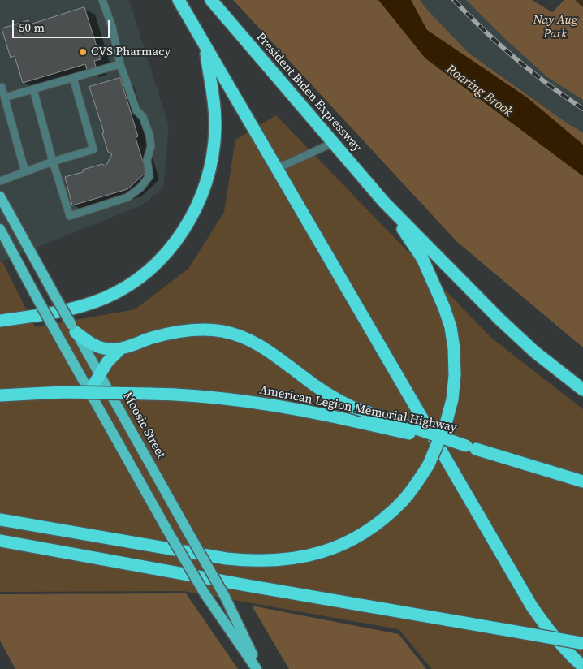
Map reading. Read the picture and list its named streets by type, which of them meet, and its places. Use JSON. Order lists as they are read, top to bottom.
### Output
{
  "streets": {
    "highway": ["President Biden Expressway", "American Legion Memorial Highway"],
    "main road": ["Moosic Street"]
  },
  "water": ["Roaring Brook"],
  "parks": ["Nay Aug Park"],
  "places": ["CVS Pharmacy"],
  "scale_bar": "50 m"
}
